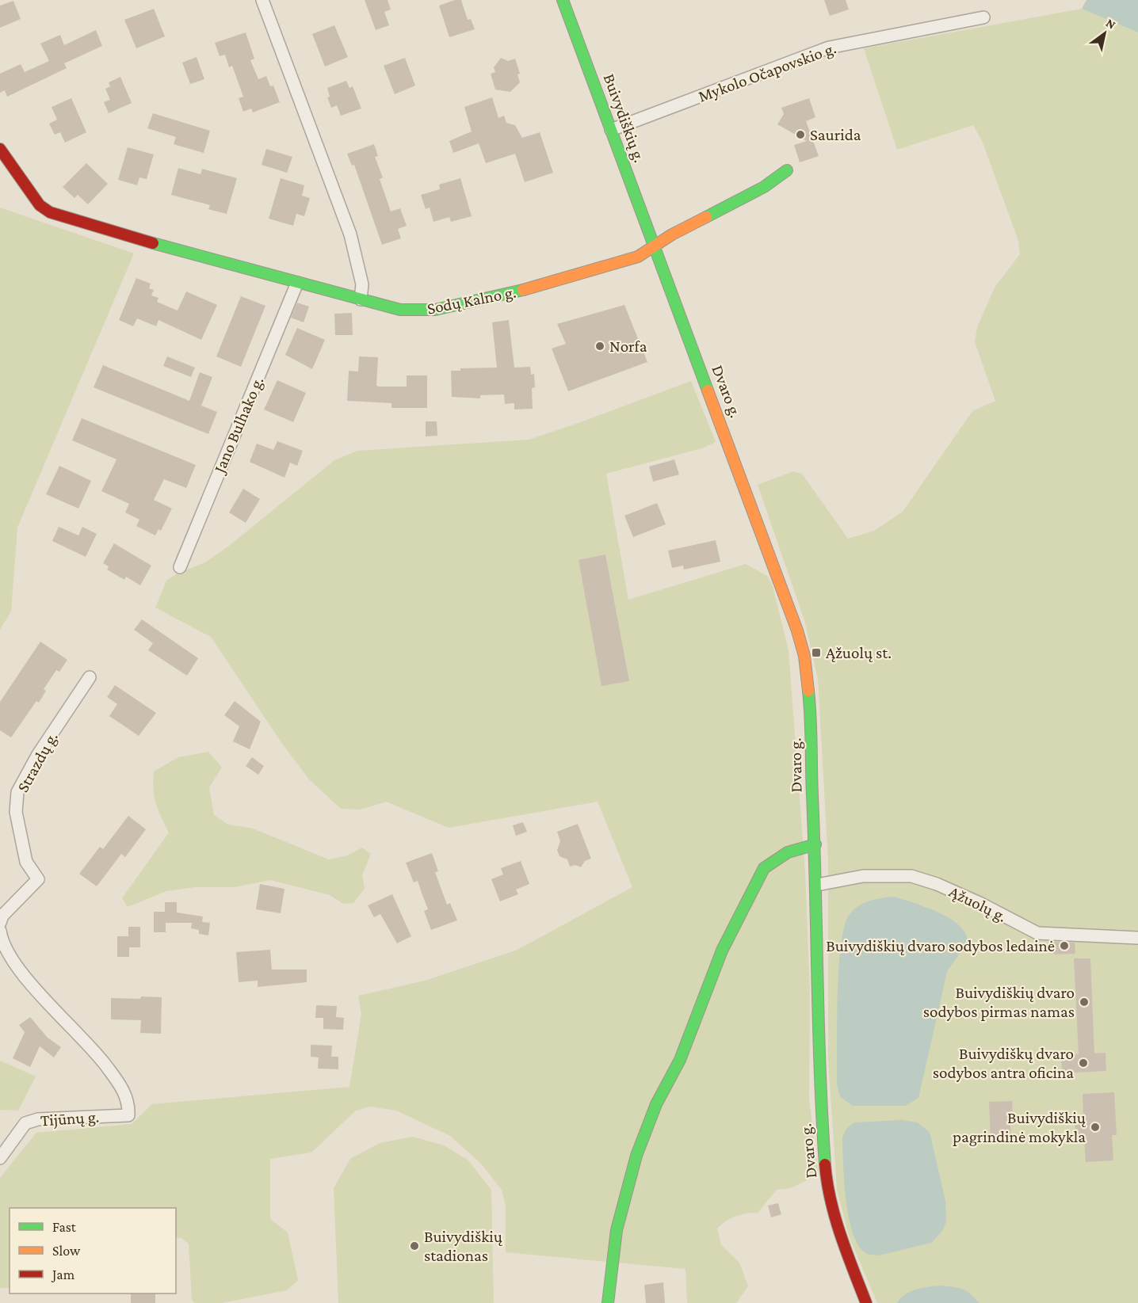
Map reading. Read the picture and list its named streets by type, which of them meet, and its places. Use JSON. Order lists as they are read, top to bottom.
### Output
{
  "streets": {
    "street": [
      "Mykolo Očapovskio g.",
      "Buivydiškių g.",
      "Sodų Kalno g.",
      "Dvaro g.",
      "Jano Bulhako g.",
      "Strazdų g.",
      "Ąžuolų g.",
      "Tijūnų g."
    ]
  },
  "crossings": [
    ["Mykolo Očapovskio g.", "Buivydiškių g."],
    ["Buivydiškių g.", "Sodų Kalno g."],
    ["Buivydiškių g.", "Dvaro g."],
    ["Sodų Kalno g.", "Dvaro g."],
    ["Sodų Kalno g.", "Jano Bulhako g."],
    ["Dvaro g.", "Ąžuolų g."]
  ],
  "places": {
    "other": [
      "Saurida",
      "Norfa",
      "Buivydiškių dvaro sodybos ledainė",
      "Buivydiškių dvaro sodybos pirmas namas",
      "Buivydiškų dvaro sodybos antra oficina",
      "Buivydiškių pagrindinė mokykla",
      "Buivydiškių stadionas"
    ],
    "transit": ["Ąžuolų st."]
  },
  "legend": ["Fast", "Slow", "Jam"],
  "north": "top right"
}
